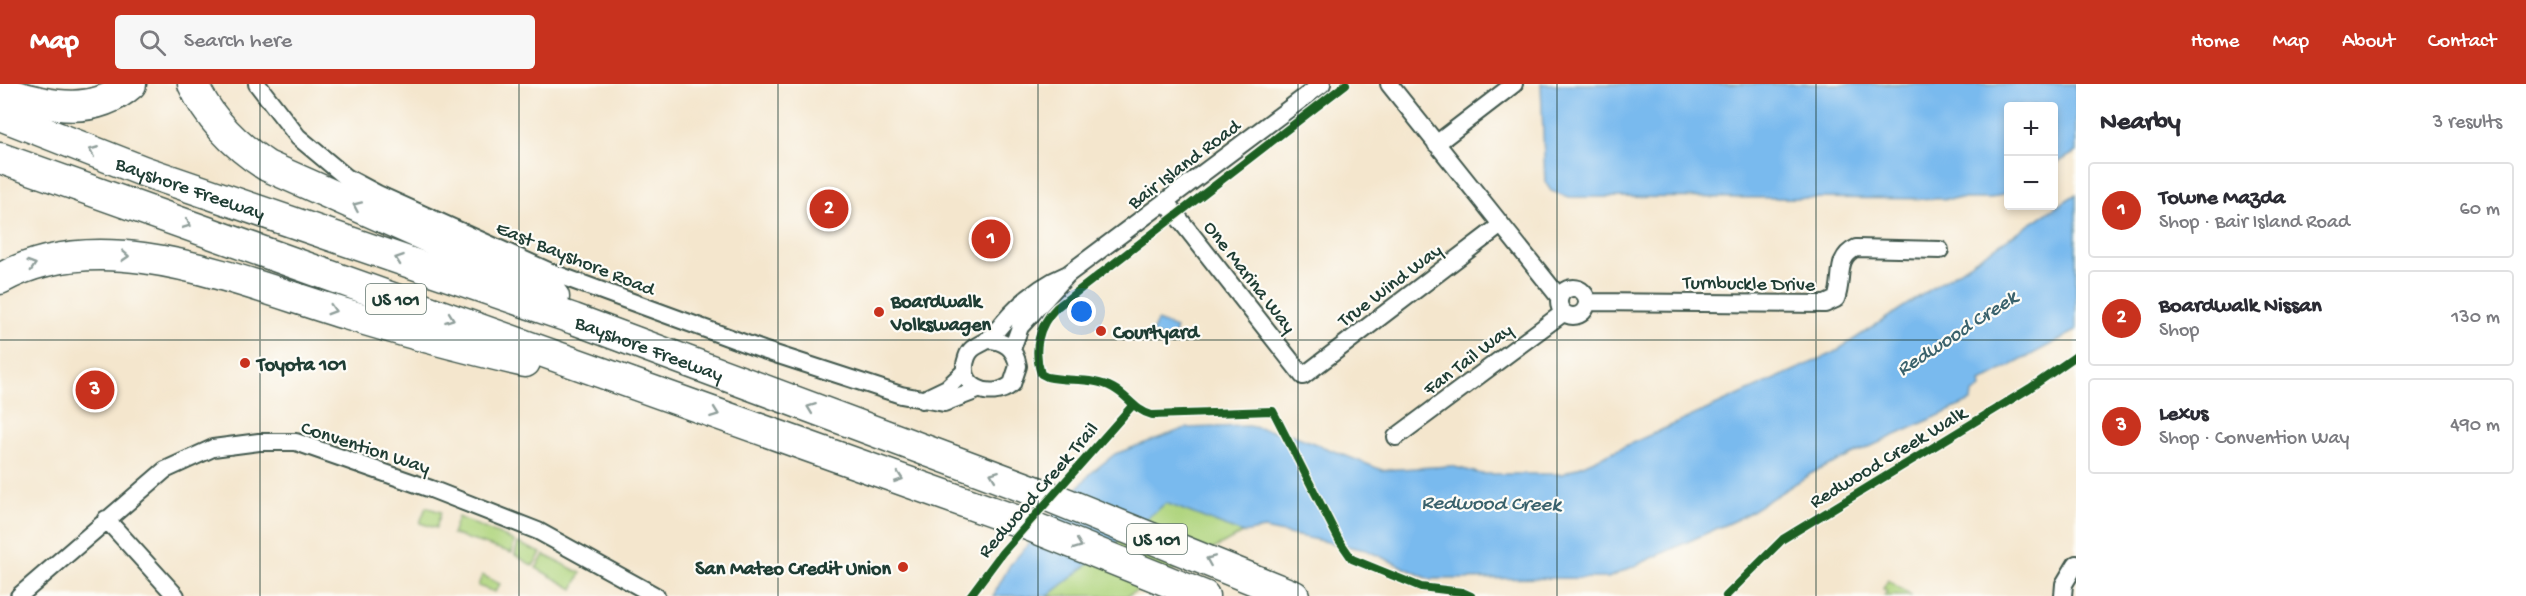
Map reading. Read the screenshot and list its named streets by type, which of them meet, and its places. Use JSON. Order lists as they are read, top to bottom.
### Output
{
  "streets": {
    "highway": ["Bayshore Freeway", "US 101"],
    "street": [
      "Bair Island Road",
      "East Bayshore Road",
      "One Marina Way",
      "Turnbuckle Drive",
      "True Wind Way",
      "Fan Tail Way",
      "Convention Way"
    ],
    "cycle path": ["Redwood Creek Walk", "Redwood Creek Trail"]
  },
  "crossings": [
    ["Bair Island Road", "East Bayshore Road"],
    ["Bair Island Road", "One Marina Way"],
    ["One Marina Way", "True Wind Way"],
    ["Turnbuckle Drive", "Fan Tail Way"]
  ],
  "water": ["Redwood Creek"],
  "places": [
    "Boardwalk Volkswagen",
    "Courtyard",
    "Toyota 101",
    "San Mateo Credit Union"
  ],
  "page": {
    "header": "Map",
    "search": "Search here",
    "nav": [
      "Home",
      "Map",
      "About",
      "Contact"
    ],
    "heading": ["Nearby", "3 results"],
    "map_buttons": ["+", "−"],
    "list": [
      {
        "mark": "1",
        "name": "Towne Mazda",
        "note": "Shop · Bair Island Road",
        "value": "60 m"
      },
      {
        "mark": "2",
        "name": "Boardwalk Nissan",
        "note": "Shop",
        "value": "130 m"
      },
      {
        "mark": "3",
        "name": "Lexus",
        "note": "Shop · Convention Way",
        "value": "490 m"
      }
    ],
    "pins": ["2", "1", "3"]
  }
}
